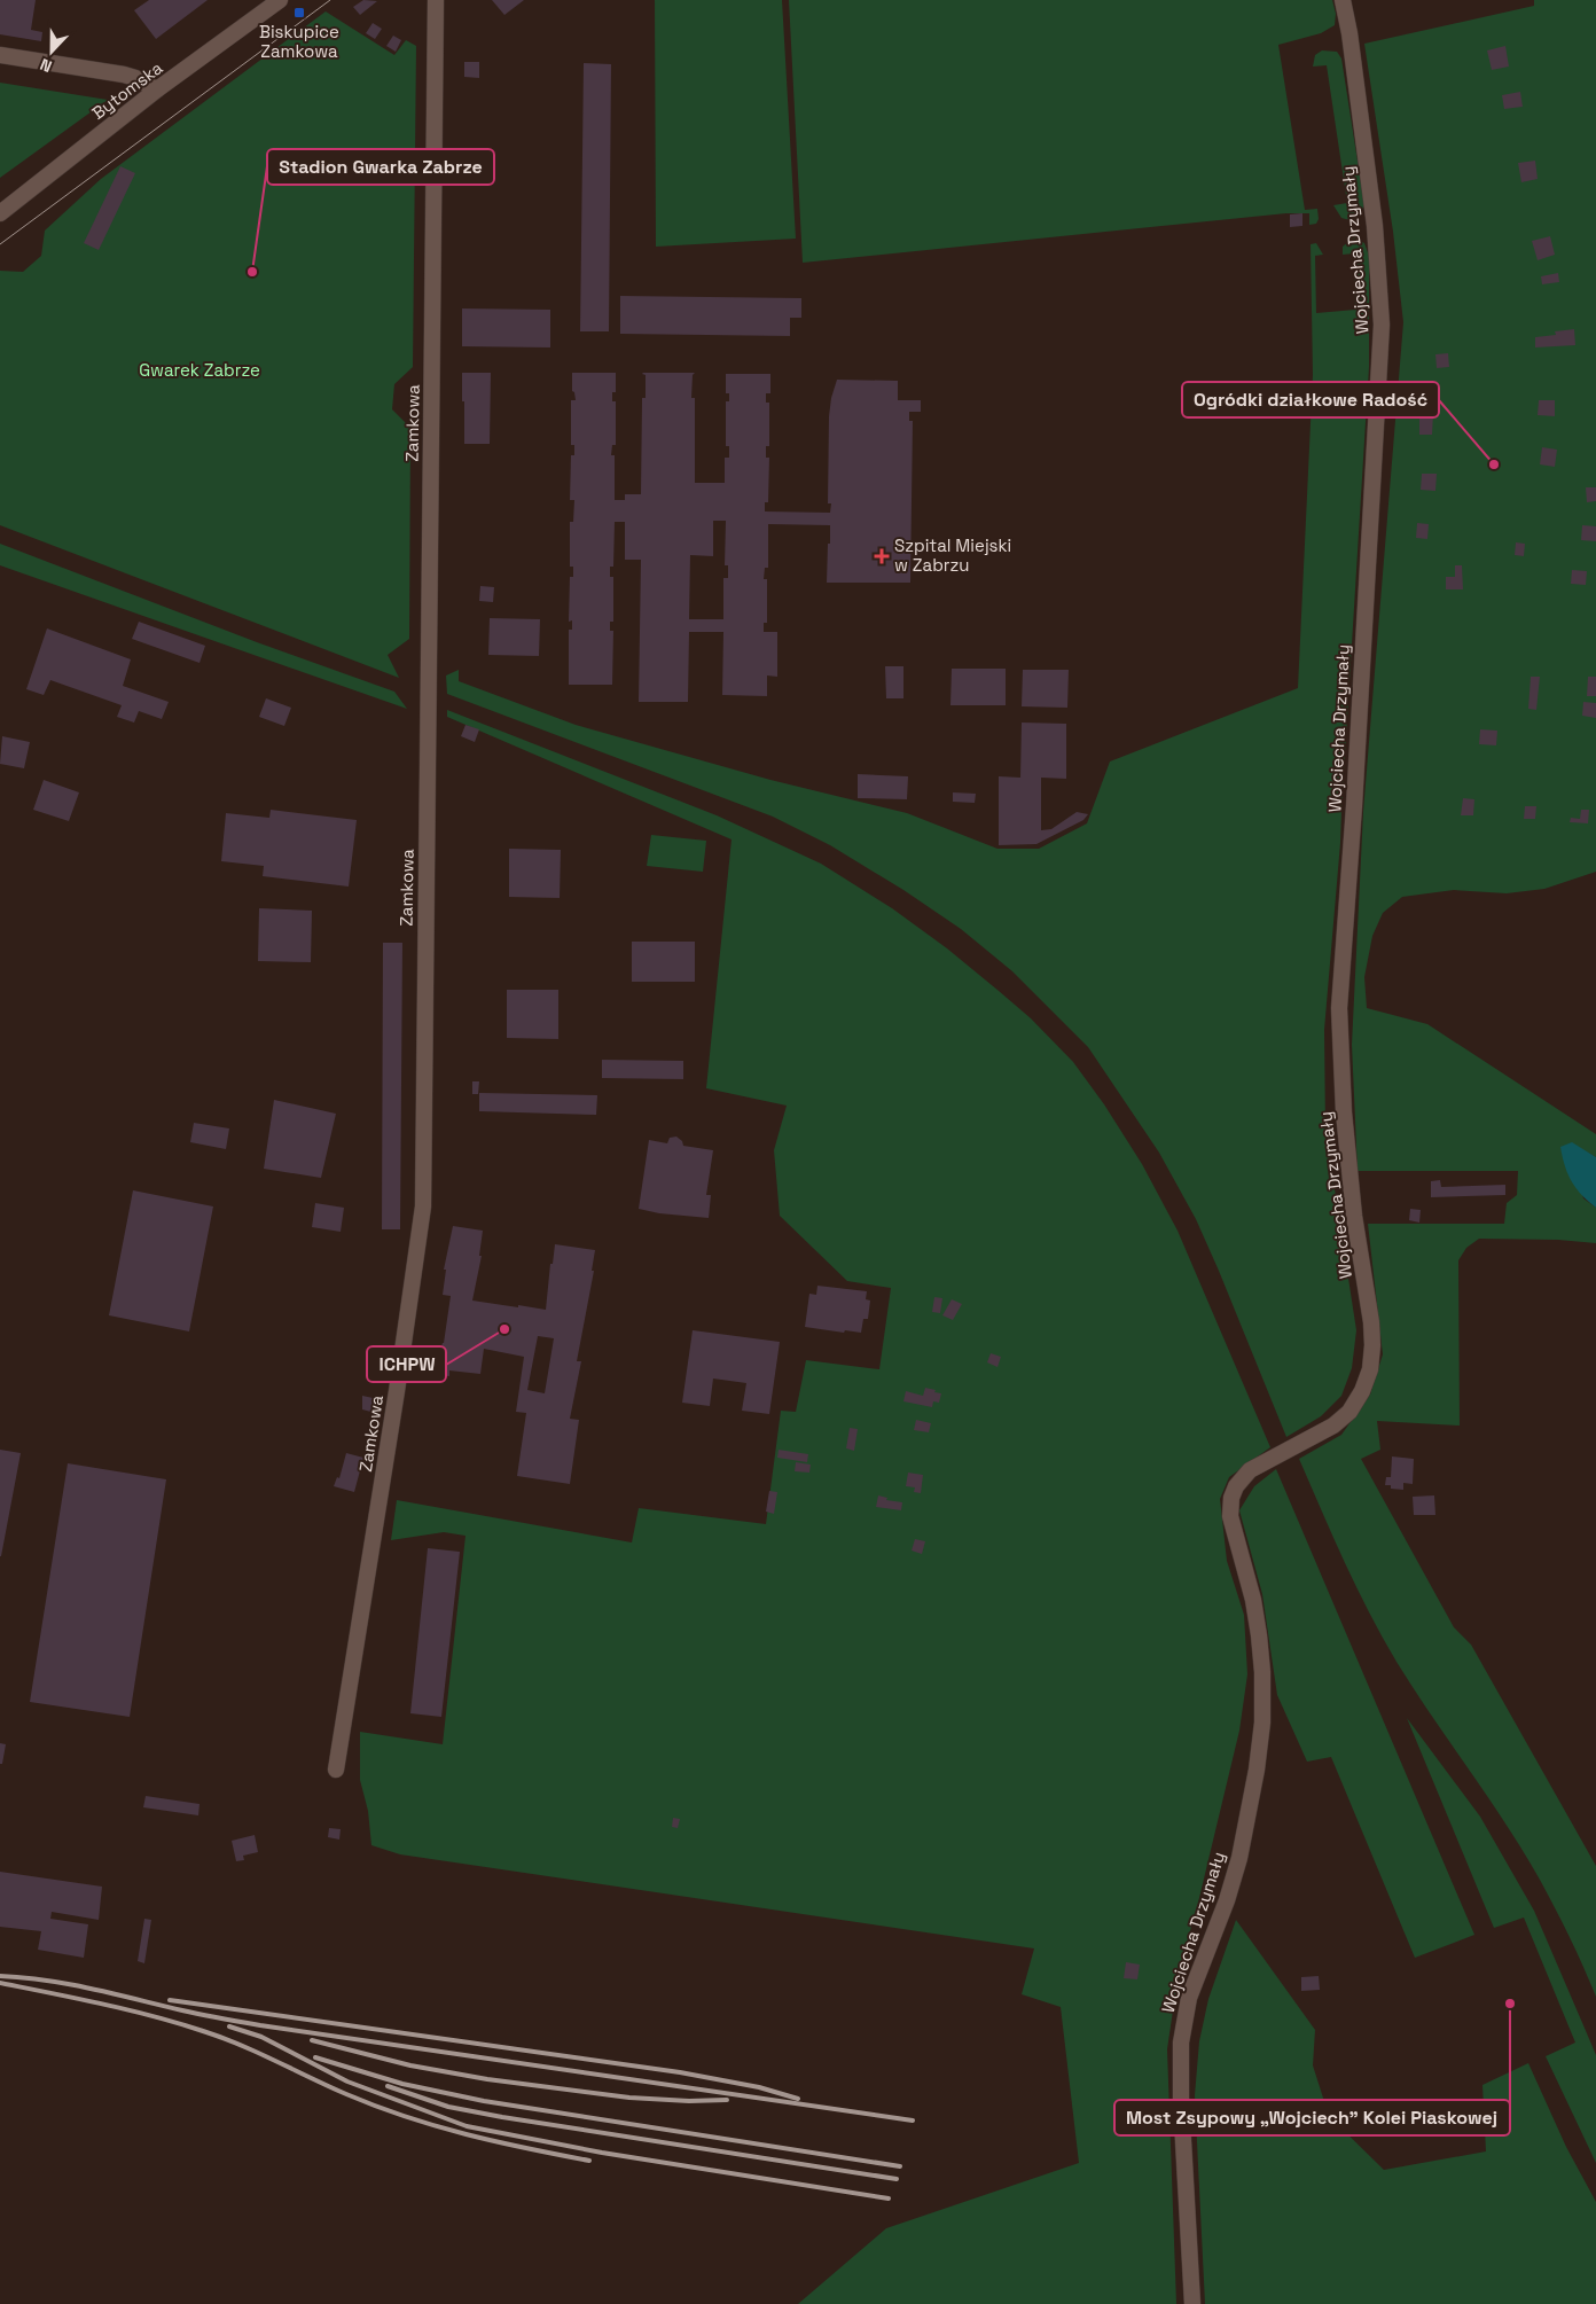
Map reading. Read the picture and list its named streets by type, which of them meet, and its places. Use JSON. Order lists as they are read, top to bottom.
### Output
{
  "streets": {
    "street": ["Bytomska", "Wojciecha Drzymały", "Zamkowa"]
  },
  "parks": ["Gwarek Zabrze"],
  "places": {
    "transit": ["Biskupice Zamkowa"],
    "other": [
      "Stadion Gwarka Zabrze",
      "Ogródki działkowe Radość",
      "ICHPW",
      "Most Zsypowy „Wojciech” Kolei Piaskowej"
    ],
    "health": ["Szpital Miejski w Zabrzu"]
  },
  "north": "bottom"
}
